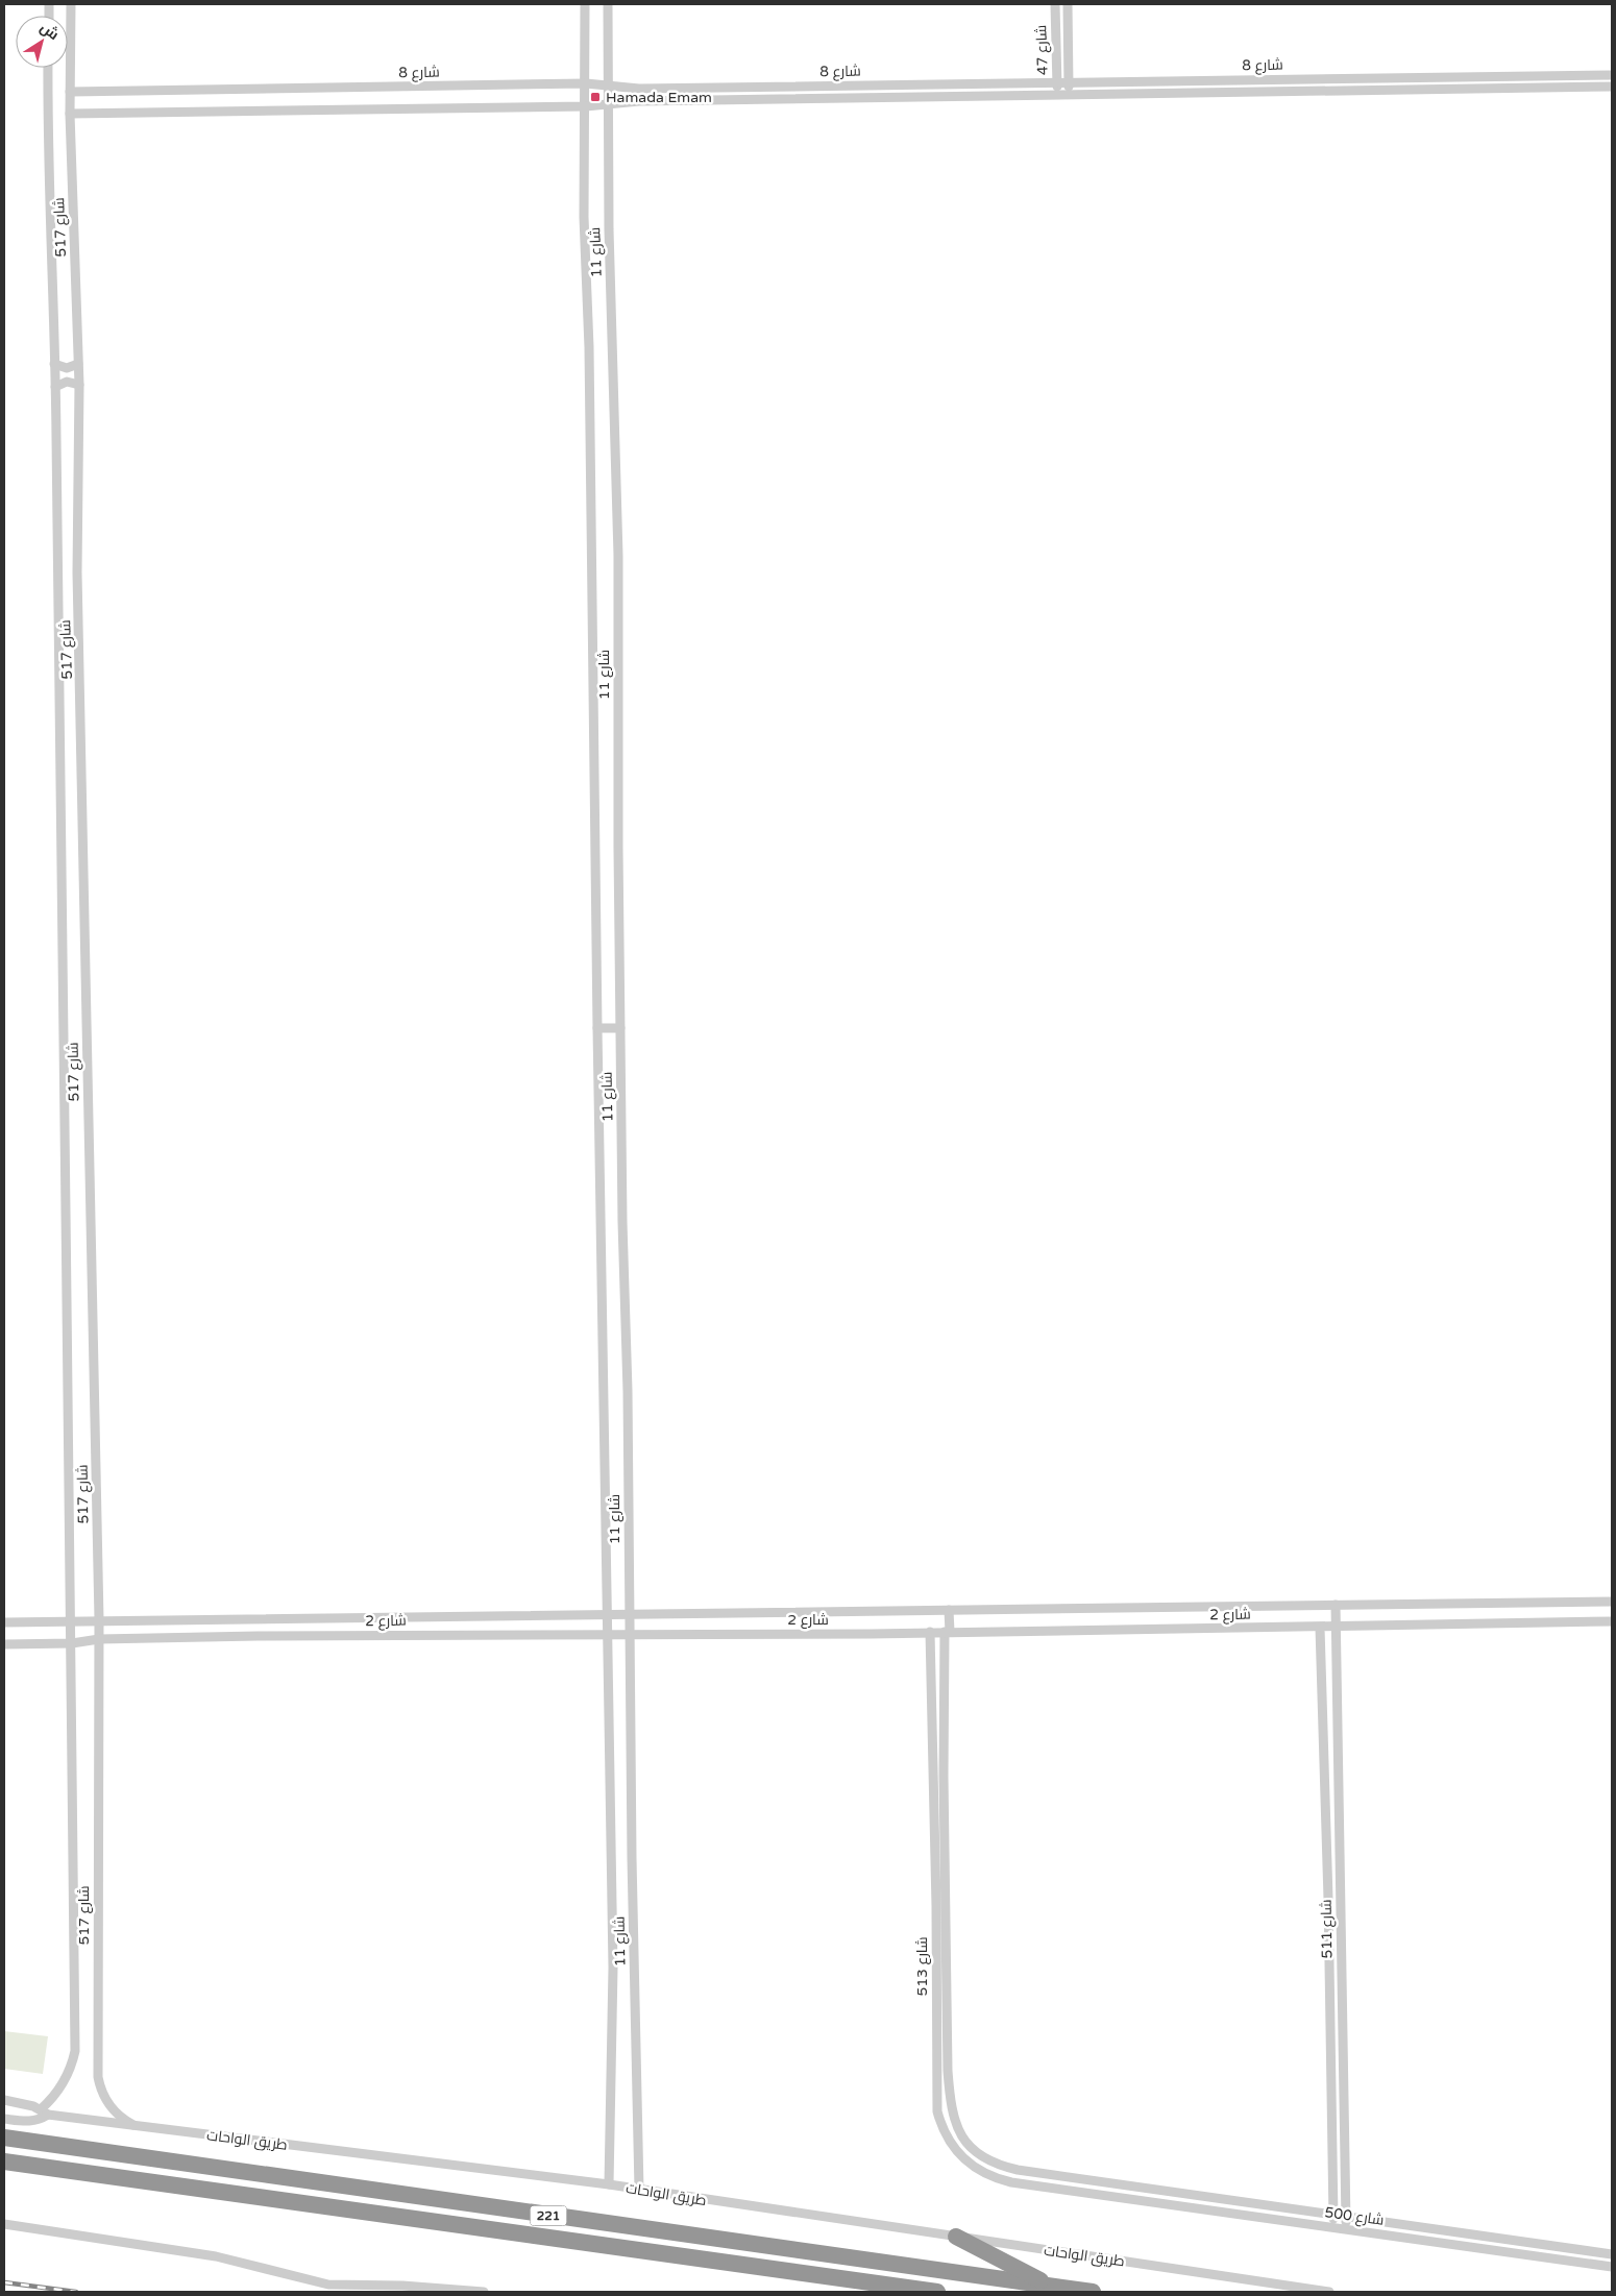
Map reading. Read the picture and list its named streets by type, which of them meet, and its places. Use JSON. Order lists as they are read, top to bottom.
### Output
{
  "streets": {
    "highway": ["221"],
    "street": [
      "شارع 47",
      "شارع 8",
      "شارع 517",
      "شارع 11",
      "شارع 2",
      "شارع 511",
      "شارع 513",
      "طريق الواحات",
      "شارع 500"
    ]
  },
  "crossings": [
    ["شارع 47", "شارع 8"],
    ["شارع 8", "شارع 517"],
    ["شارع 8", "شارع 11"],
    ["شارع 517", "شارع 2"],
    ["شارع 517", "طريق الواحات"],
    ["شارع 11", "شارع 2"],
    ["شارع 11", "طريق الواحات"],
    ["شارع 2", "شارع 511"],
    ["شارع 2", "شارع 513"],
    ["شارع 511", "شارع 500"],
    ["شارع 513", "شارع 500"]
  ],
  "places": {
    "transit": ["Hamada Emam"]
  },
  "north": "top right"
}
